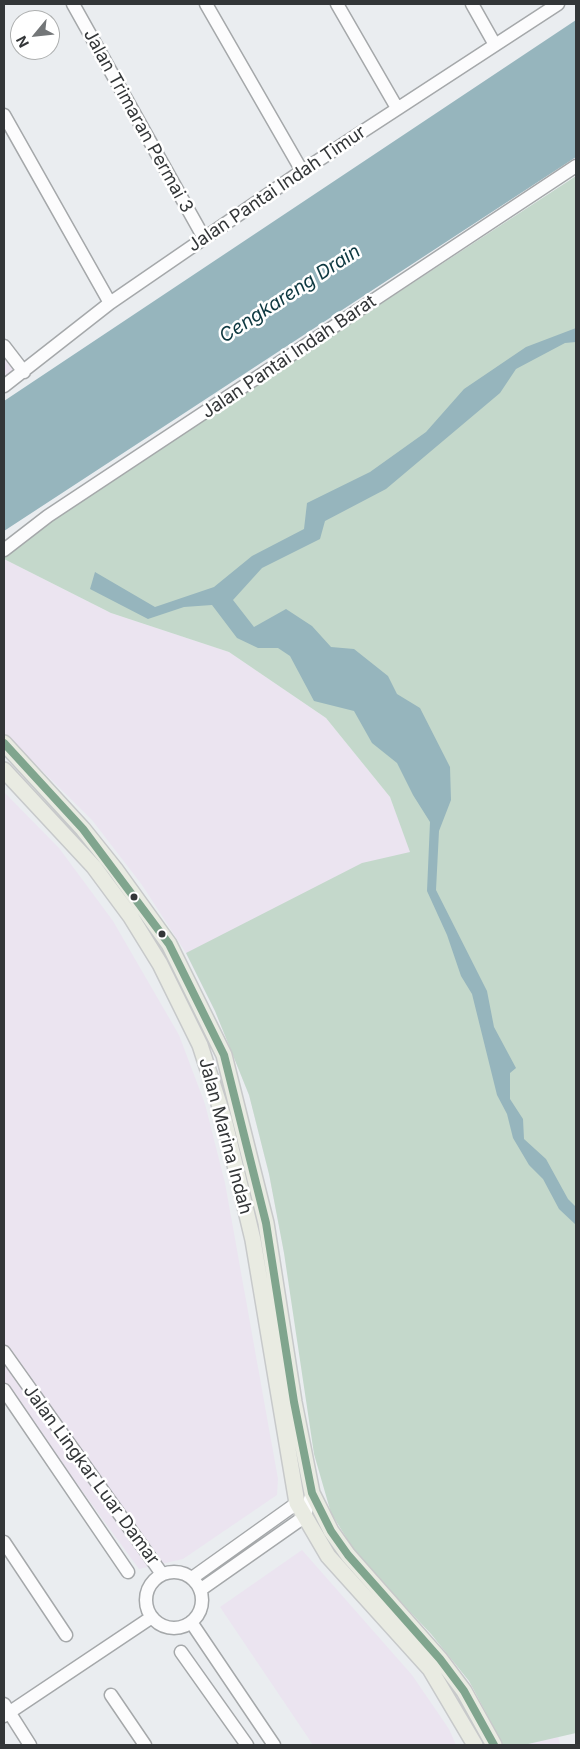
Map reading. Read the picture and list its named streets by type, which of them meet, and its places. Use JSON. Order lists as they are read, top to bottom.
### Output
{
  "streets": {
    "main road": ["Jalan Marina Indah"],
    "street": [
      "Jalan Trimaran Permai 3",
      "Jalan Pantai Indah Timur",
      "Jalan Pantai Indah Barat",
      "Jalan Lingkar Luar Damar"
    ]
  },
  "crossings": [
    ["Jalan Trimaran Permai 3", "Jalan Pantai Indah Timur"]
  ],
  "water": ["Cengkareng Drain"],
  "north": "bottom left"
}
